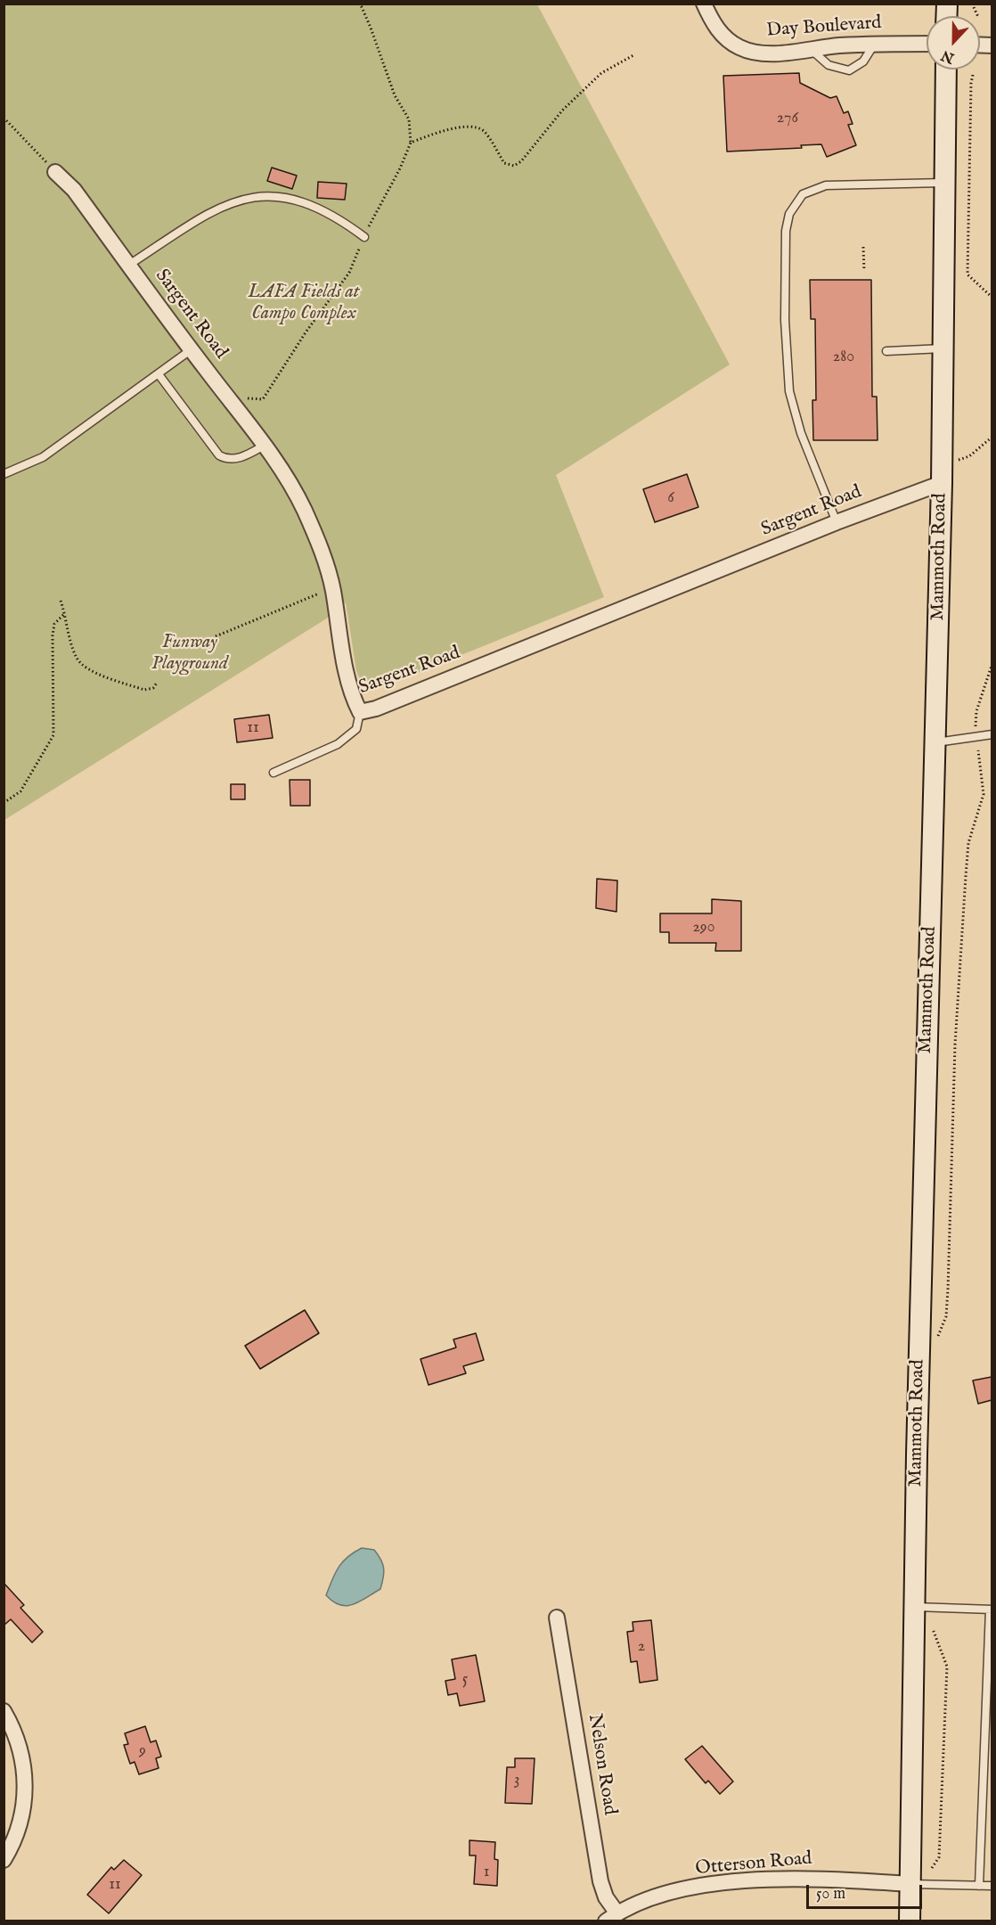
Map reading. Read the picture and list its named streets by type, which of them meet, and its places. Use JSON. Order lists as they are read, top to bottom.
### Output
{
  "streets": {
    "main road": ["Mammoth Road"],
    "street": [
      "Day Boulevard",
      "Sargent Road",
      "Nelson Road",
      "Otterson Road"
    ]
  },
  "crossings": [
    ["Sargent Road", "Mammoth Road"],
    ["Mammoth Road", "Otterson Road"],
    ["Nelson Road", "Otterson Road"]
  ],
  "parks": ["LAFA Fields at Campo Complex", "Funway Playground"],
  "house_numbers": [
    "276",
    "280",
    "6",
    "11",
    "290",
    "2",
    "5",
    "9",
    "3",
    "1",
    "11"
  ],
  "scale_bar": "50 m",
  "north": "bottom"
}
